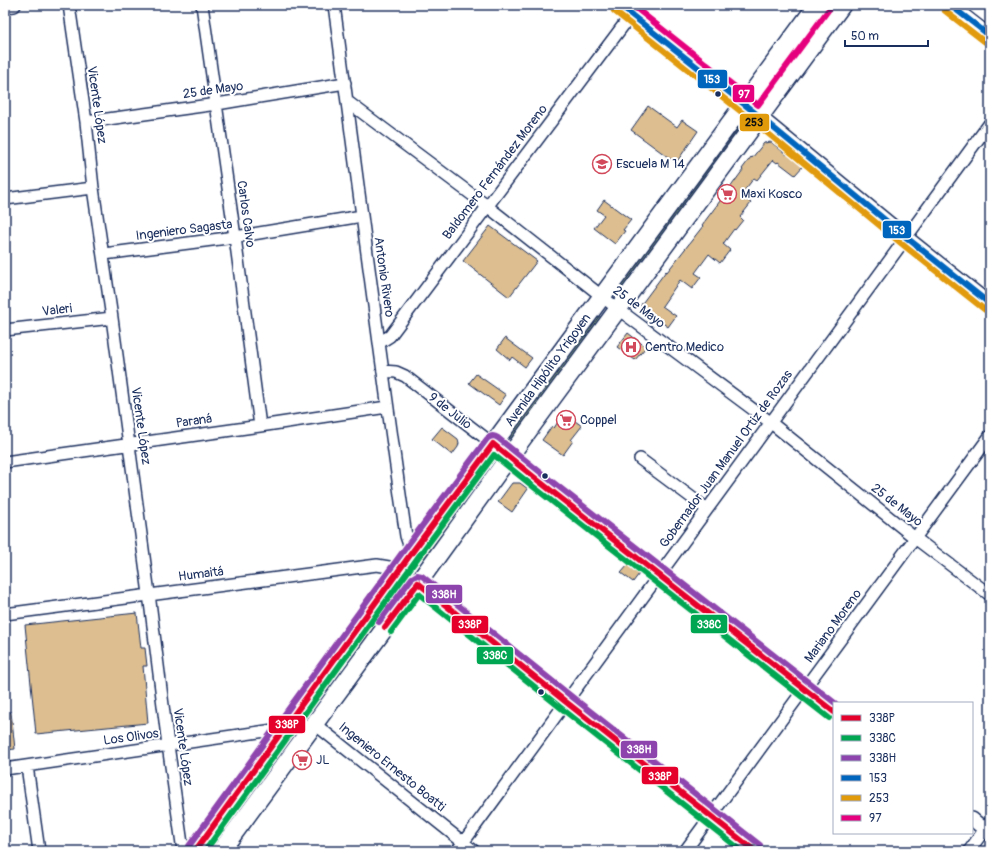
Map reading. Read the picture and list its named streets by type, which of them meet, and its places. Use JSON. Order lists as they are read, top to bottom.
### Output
{
  "streets": {
    "main road": ["Avenida Hipólito Yrigoyen"],
    "street": [
      "25 de Mayo",
      "Vicente López",
      "Baldomero Fernández Moreno",
      "Carlos Calvo",
      "Ingeniero Sagasta",
      "Antonio Rivero",
      "Valeri",
      "9 de Julio",
      "Paraná",
      "Gobernador Juan Manuel Ortiz de Rozas",
      "Humaitá",
      "Mariano Moreno",
      "Los Olivos",
      "Ingeniero Ernesto Boatti"
    ]
  },
  "crossings": [
    ["25 de Mayo", "Vicente López"],
    ["25 de Mayo", "Baldomero Fernández Moreno"],
    ["25 de Mayo", "Carlos Calvo"],
    ["25 de Mayo", "Antonio Rivero"],
    ["25 de Mayo", "Avenida Hipólito Yrigoyen"],
    ["25 de Mayo", "Gobernador Juan Manuel Ortiz de Rozas"],
    ["25 de Mayo", "Mariano Moreno"],
    ["Vicente López", "Ingeniero Sagasta"],
    ["Vicente López", "Valeri"],
    ["Vicente López", "Avenida Hipólito Yrigoyen"],
    ["Vicente López", "Paraná"],
    ["Vicente López", "Humaitá"],
    ["Vicente López", "Los Olivos"],
    ["Baldomero Fernández Moreno", "Antonio Rivero"],
    ["Carlos Calvo", "Ingeniero Sagasta"],
    ["Carlos Calvo", "Paraná"],
    ["Ingeniero Sagasta", "Antonio Rivero"],
    ["Antonio Rivero", "Avenida Hipólito Yrigoyen"],
    ["Antonio Rivero", "9 de Julio"],
    ["Antonio Rivero", "Paraná"],
    ["Avenida Hipólito Yrigoyen", "9 de Julio"],
    ["Avenida Hipólito Yrigoyen", "Humaitá"],
    ["Avenida Hipólito Yrigoyen", "Los Olivos"],
    ["Avenida Hipólito Yrigoyen", "Ingeniero Ernesto Boatti"],
    ["9 de Julio", "Gobernador Juan Manuel Ortiz de Rozas"],
    ["9 de Julio", "Mariano Moreno"],
    ["Gobernador Juan Manuel Ortiz de Rozas", "Ingeniero Ernesto Boatti"]
  ],
  "places": {
    "school or university": ["Escuela M 14"],
    "supermarket": ["Maxi Kosco", "Coppel", "JL"],
    "hospital": ["Centro Medico"]
  },
  "lines": [
    "transit line 153",
    "transit line 97",
    "transit line 253",
    "transit line 338H",
    "transit line 338P",
    "transit line 338C"
  ],
  "legend": [
    "338P",
    "338C",
    "338H",
    "153",
    "253",
    "97"
  ],
  "scale_bar": "50 m"
}
